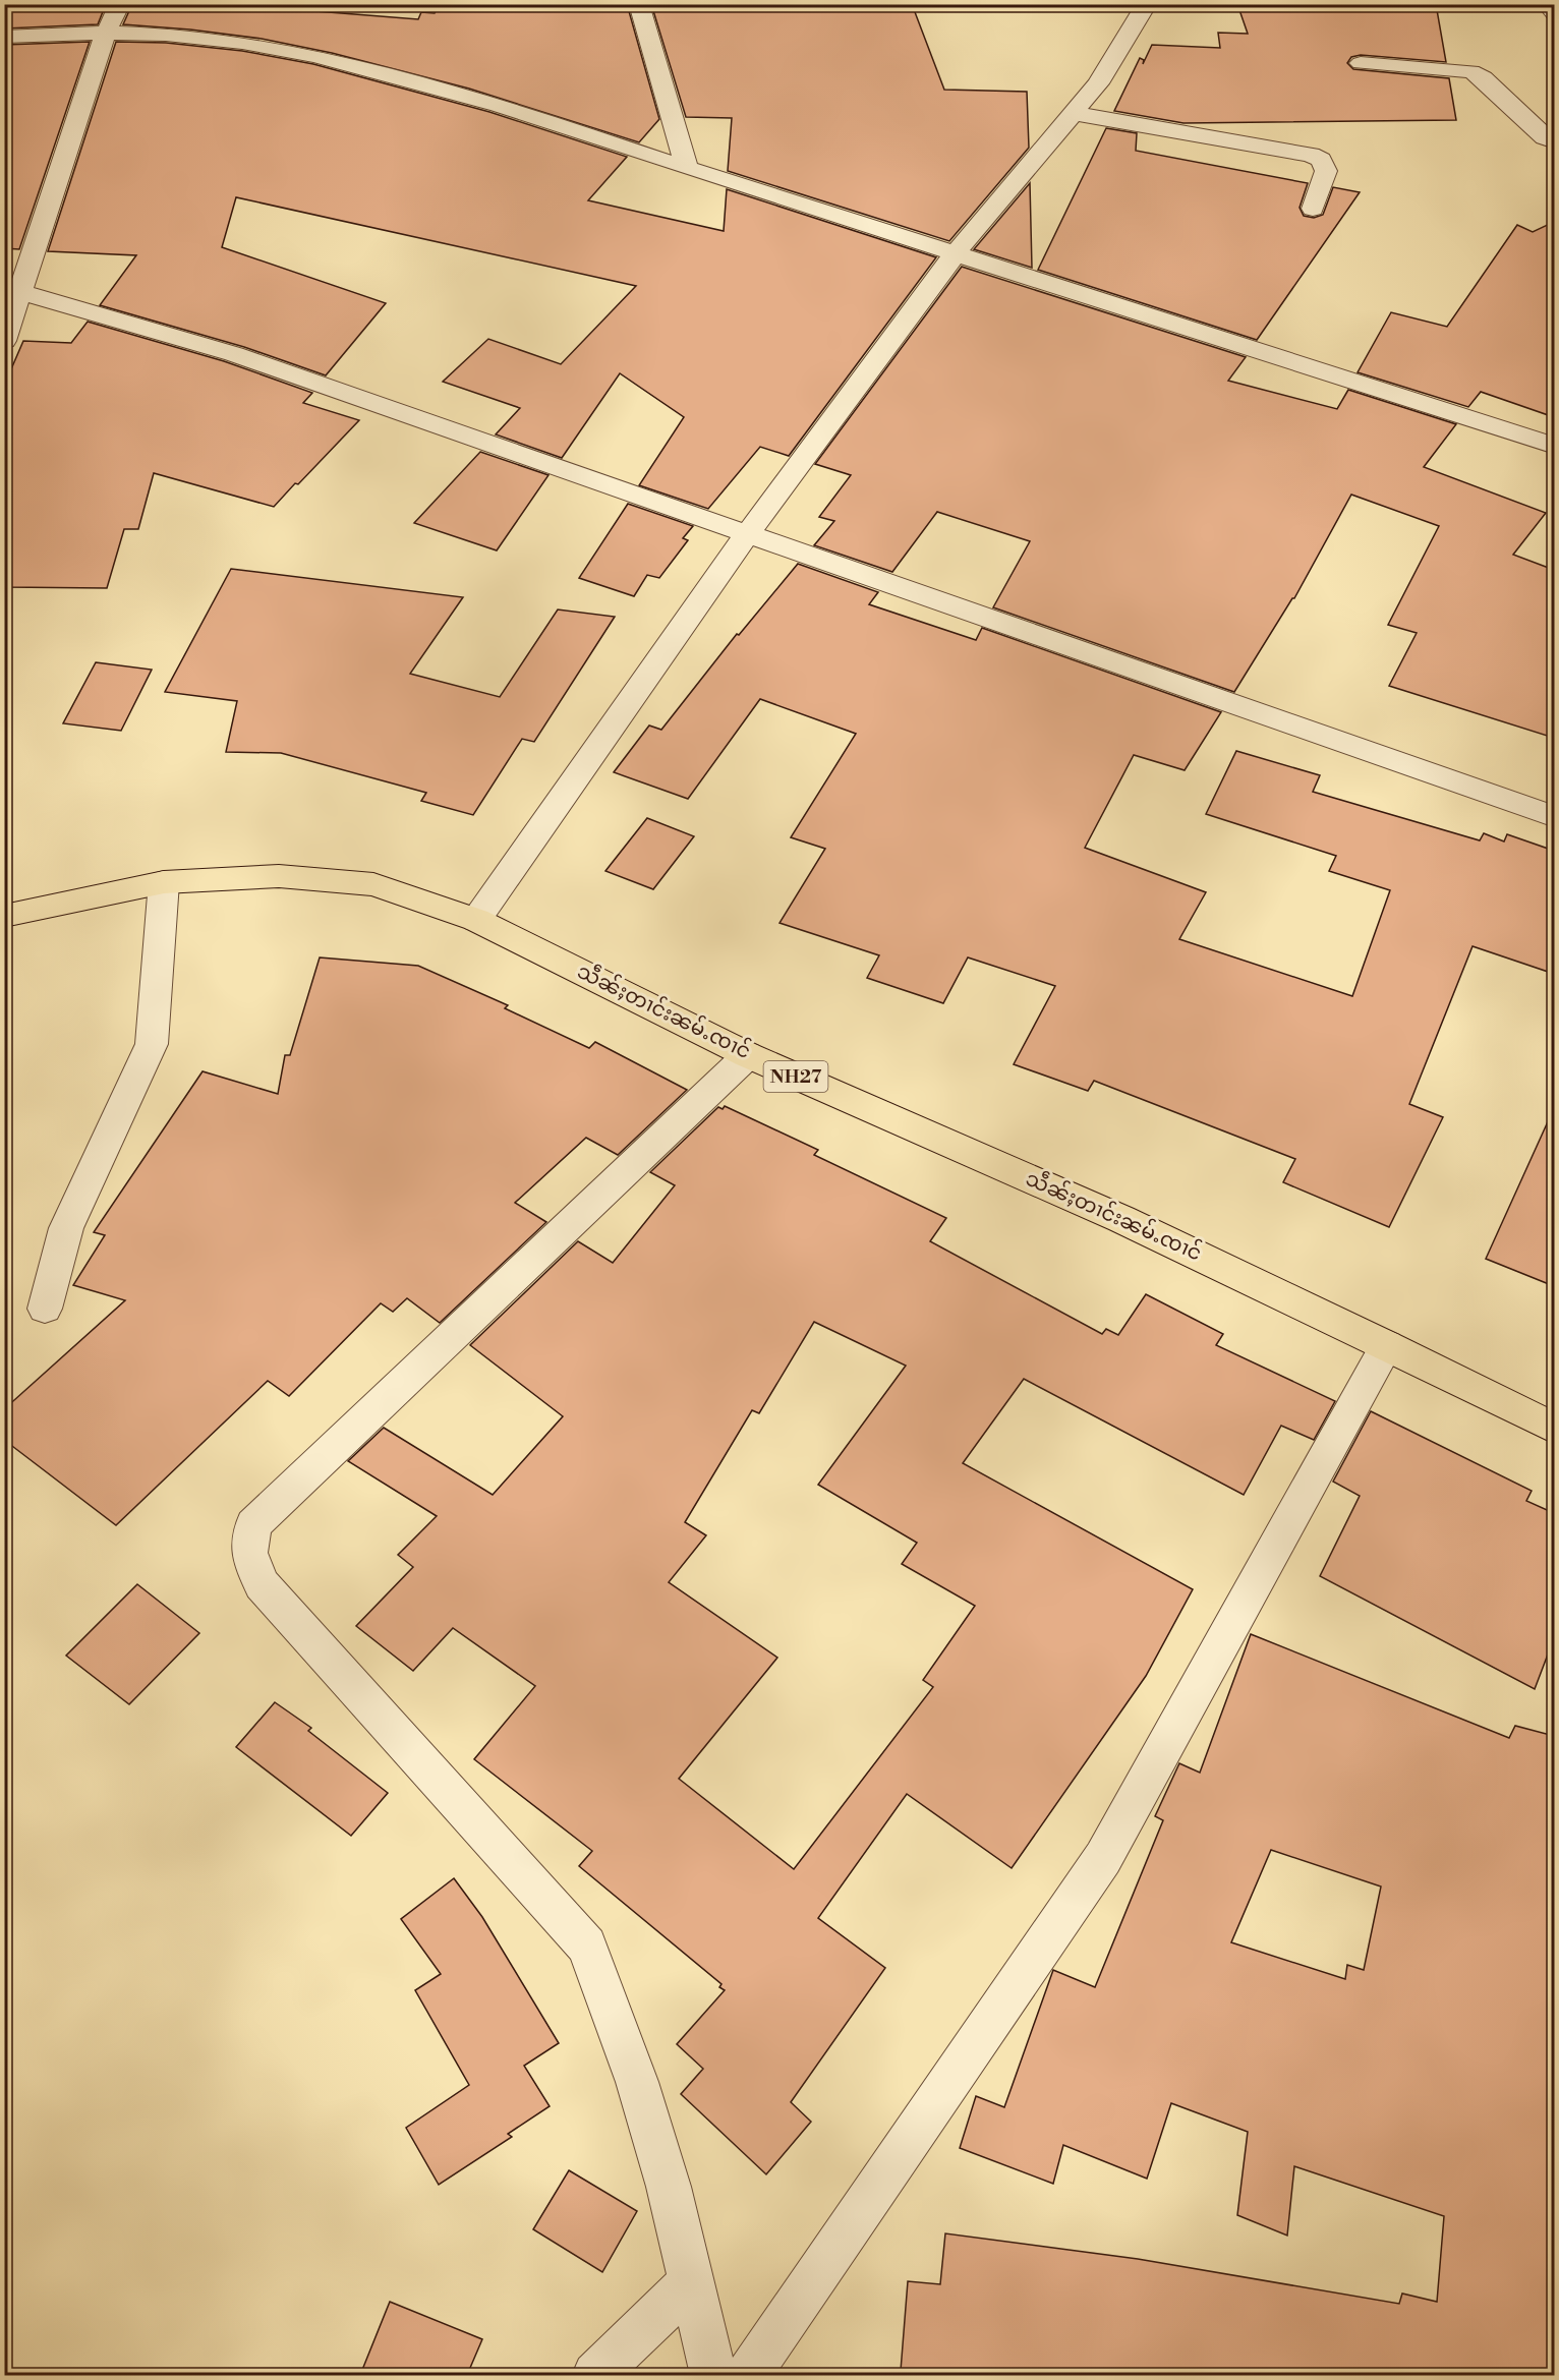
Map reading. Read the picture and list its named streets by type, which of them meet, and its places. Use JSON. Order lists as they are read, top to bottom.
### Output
{
  "streets": {
    "highway": ["သဵၼ်ႈတၢင်းၼမ်ႉၸၢင်", "NH27"]
  }
}
